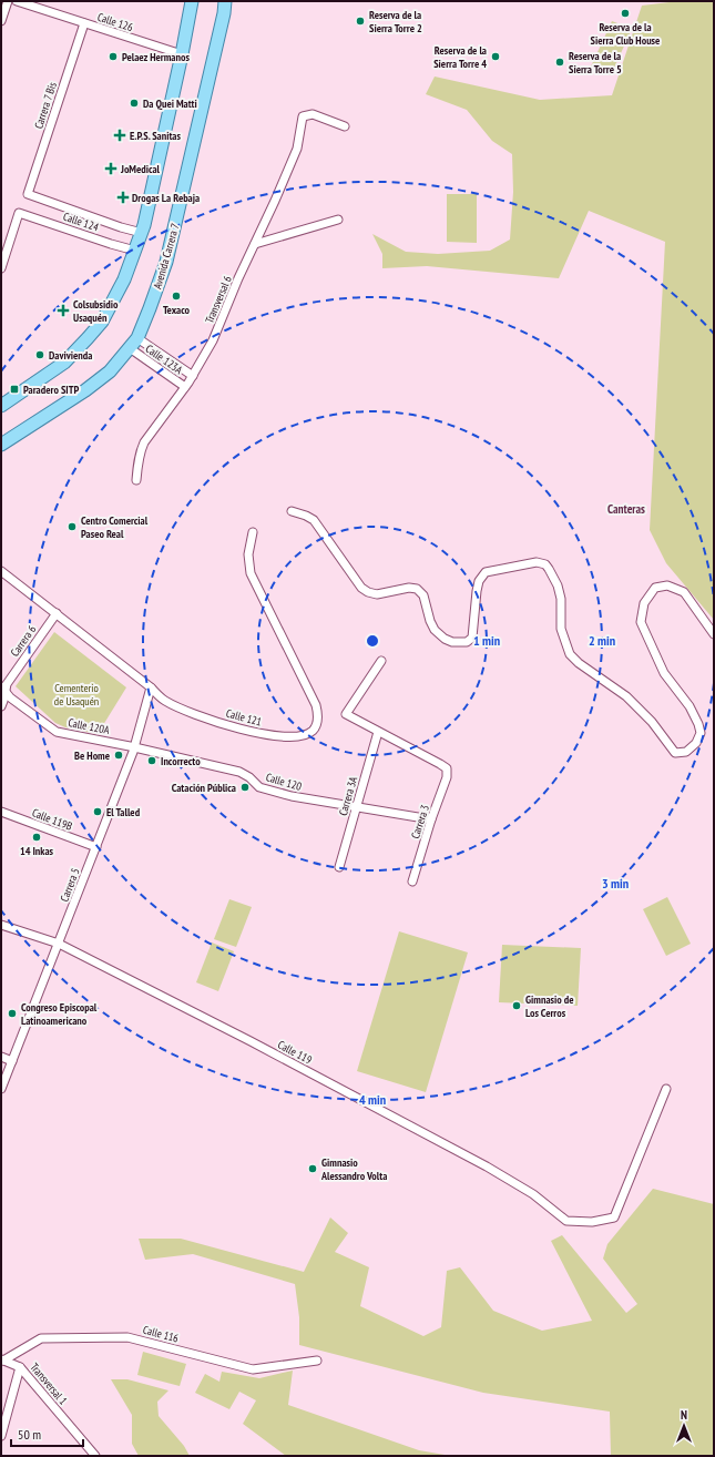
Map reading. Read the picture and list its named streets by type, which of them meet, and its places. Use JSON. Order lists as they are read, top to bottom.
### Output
{
  "streets": {
    "main road": ["Avenida Carrera 7"],
    "street": [
      "Calle 126",
      "Carrera 7 Bis",
      "Calle 124",
      "Transversal 6",
      "Calle 123A",
      "Carrera 6",
      "Calle 121",
      "Calle 120A",
      "Calle 120",
      "Carrera 3A",
      "Calle 119B",
      "Carrera 3",
      "Carrera 5",
      "Calle 119",
      "Calle 116",
      "Transversal 1"
    ]
  },
  "crossings": [
    ["Calle 126", "Carrera 7 Bis"],
    ["Carrera 7 Bis", "Calle 124"],
    ["Avenida Carrera 7", "Calle 123A"],
    ["Transversal 6", "Calle 123A"],
    ["Carrera 6", "Calle 121"],
    ["Carrera 6", "Calle 120A"],
    ["Calle 121", "Carrera 5"],
    ["Calle 120A", "Calle 120"],
    ["Calle 120A", "Carrera 5"],
    ["Calle 120", "Carrera 3A"],
    ["Calle 120", "Carrera 3"],
    ["Calle 120", "Carrera 5"],
    ["Carrera 3A", "Carrera 3"],
    ["Calle 119B", "Carrera 5"],
    ["Carrera 5", "Calle 119"],
    ["Calle 116", "Transversal 1"]
  ],
  "districts": ["Canteras"],
  "parks": ["Cementerio de Usaquén"],
  "places": {
    "other": [
      "Reserva de la Sierra Club House",
      "Reserva de la Sierra Torre 2",
      "Pelaez Hermanos",
      "Reserva de la Sierra Torre 4",
      "Reserva de la Sierra Torre 5",
      "Da Quei Matti",
      "Texaco",
      "Davivienda",
      "Centro Comercial Paseo Real",
      "Be Home",
      "Incorrecto",
      "Catación Pública",
      "El Talled",
      "14 Inkas",
      "Gimnasio de Los Cerros",
      "Congreso Episcopal Latinoamericano",
      "Gimnasio Alessandro Volta"
    ],
    "health": [
      "E.P.S. Sanitas",
      "JoMedical",
      "Drogas La Rebaja",
      "Colsubsidio Usaquén"
    ],
    "transit": ["Paradero SITP"]
  },
  "scale_bar": "50 m",
  "north": "top",
  "rings": [
    "1 min",
    "2 min",
    "3 min",
    "4 min"
  ]
}
